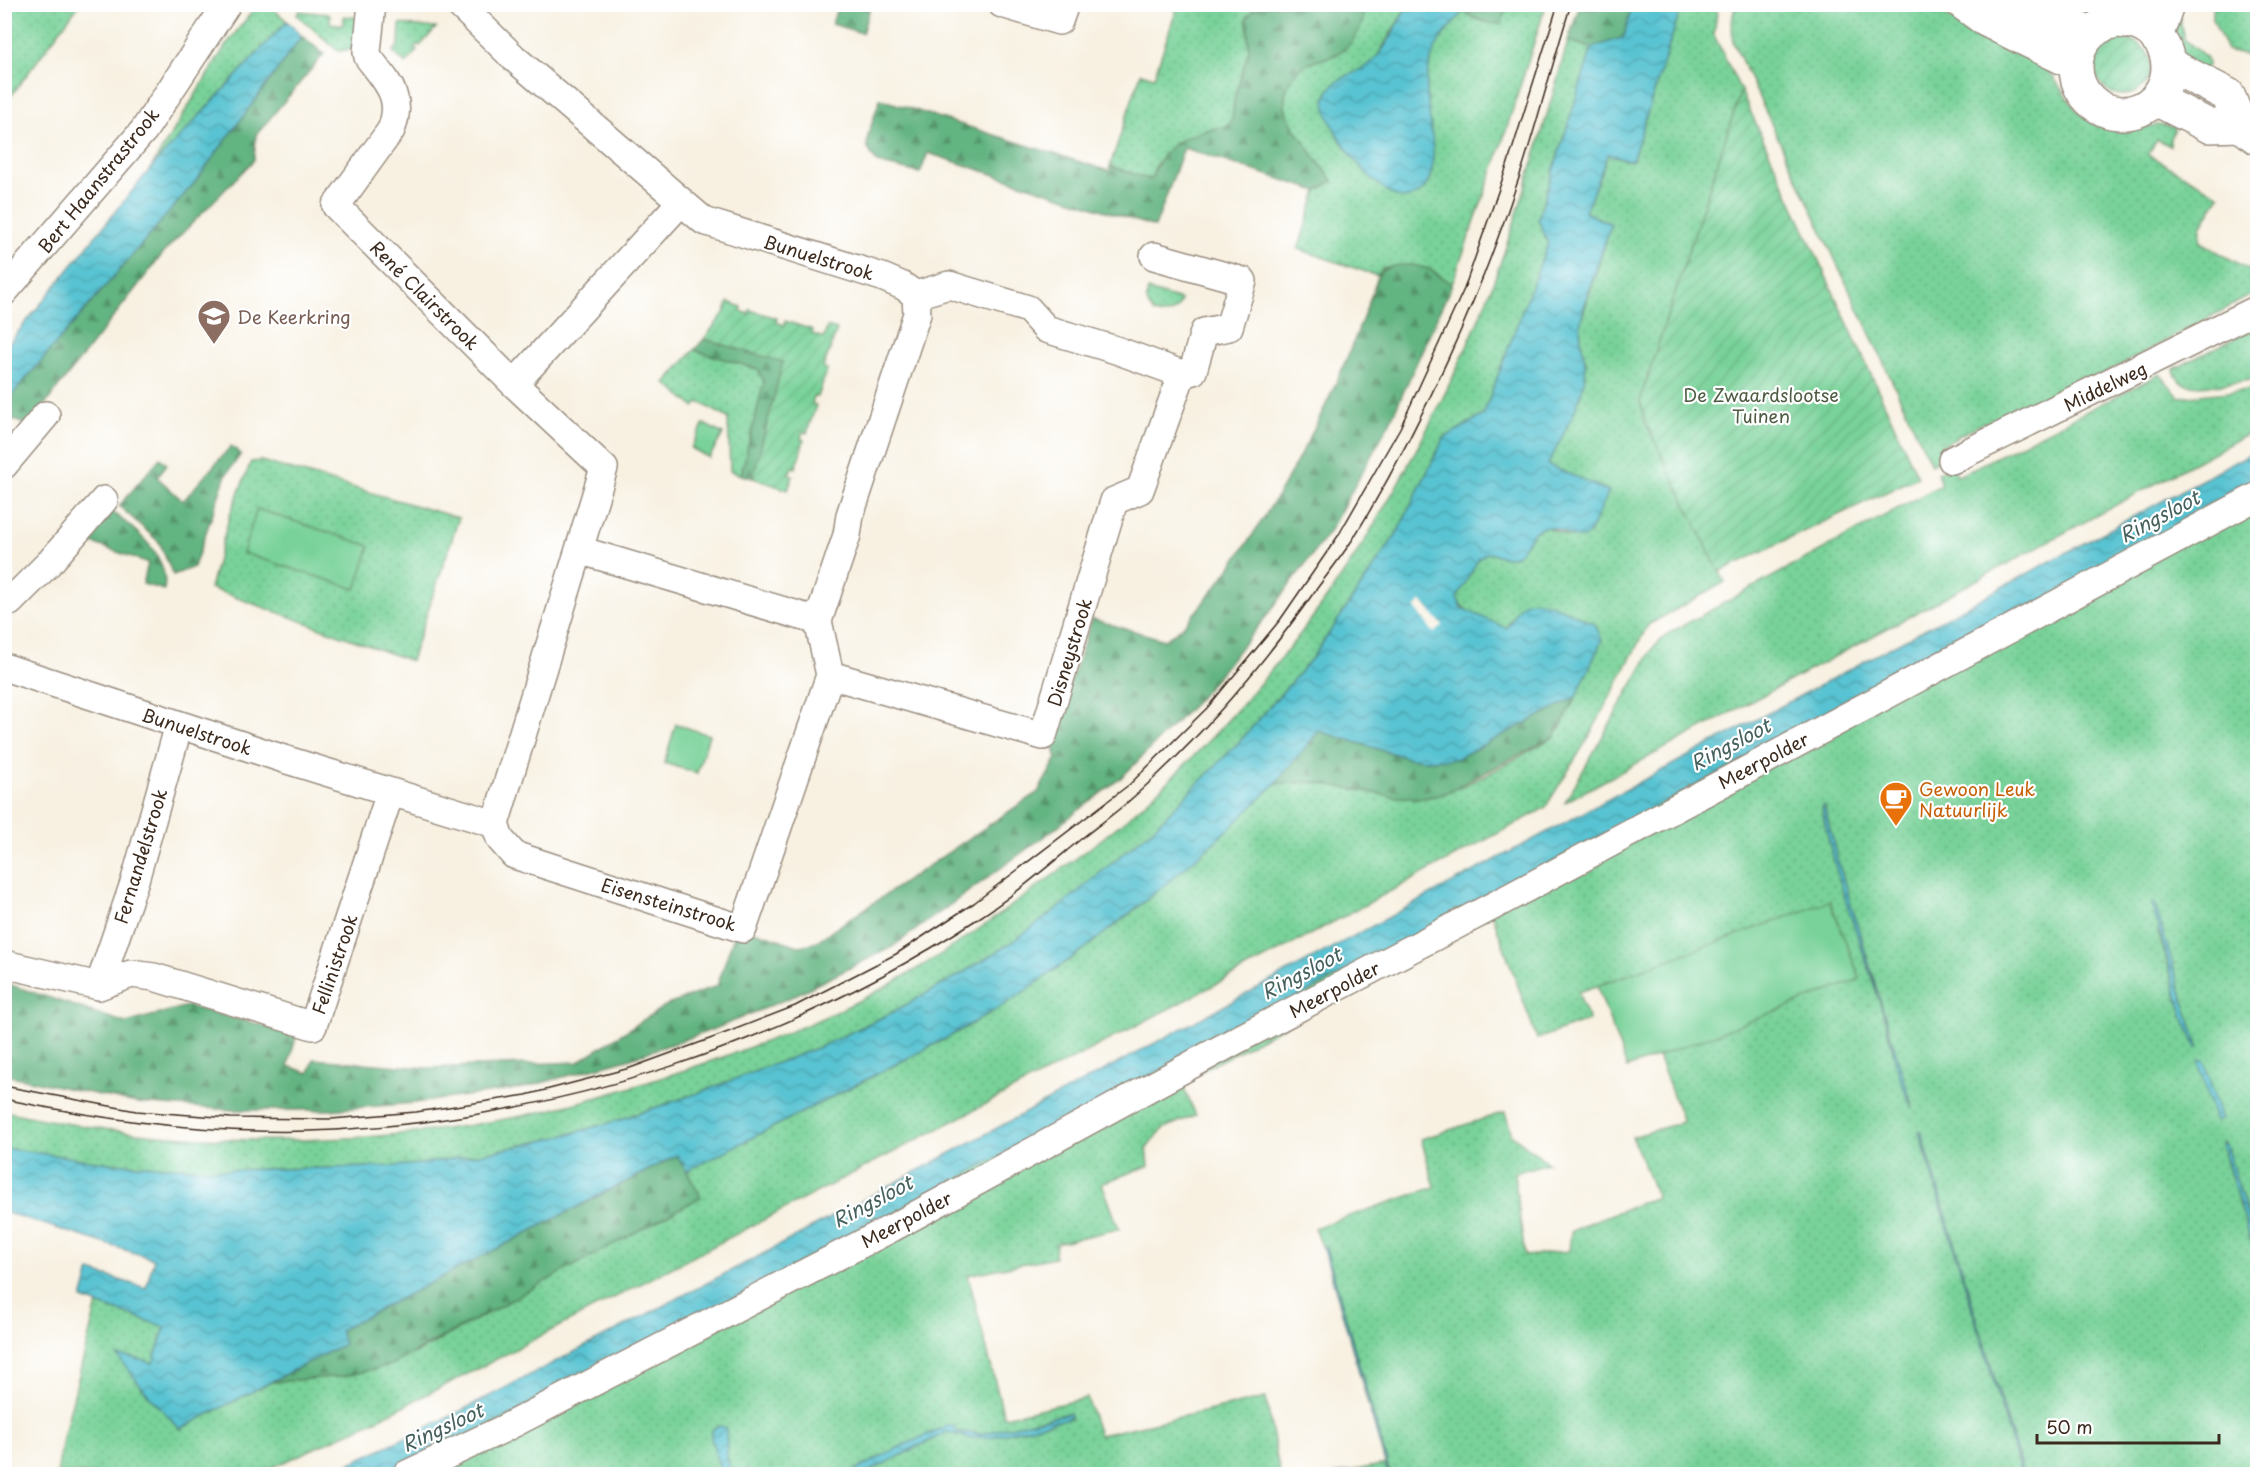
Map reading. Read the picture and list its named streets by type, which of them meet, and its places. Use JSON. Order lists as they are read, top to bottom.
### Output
{
  "streets": {
    "street": [
      "Bert Haanstrastrook",
      "Bunuelstrook",
      "René Clairstrook",
      "Middelweg",
      "Disneystrook",
      "Meerpolder",
      "Fernandelstrook",
      "Eisensteinstrook",
      "Fellinistrook"
    ]
  },
  "crossings": [
    ["Bunuelstrook", "Fernandelstrook"],
    ["Bunuelstrook", "Eisensteinstrook"],
    ["Bunuelstrook", "Fellinistrook"],
    ["Disneystrook", "Eisensteinstrook"],
    ["Fernandelstrook", "Fellinistrook"]
  ],
  "water": ["Ringsloot"],
  "parks": ["De Zwaardslootse Tuinen"],
  "places": {
    "school or university": ["De Keerkring"],
    "cafe": ["Gewoon Leuk Natuurlijk"]
  },
  "scale_bar": "50 m"
}
